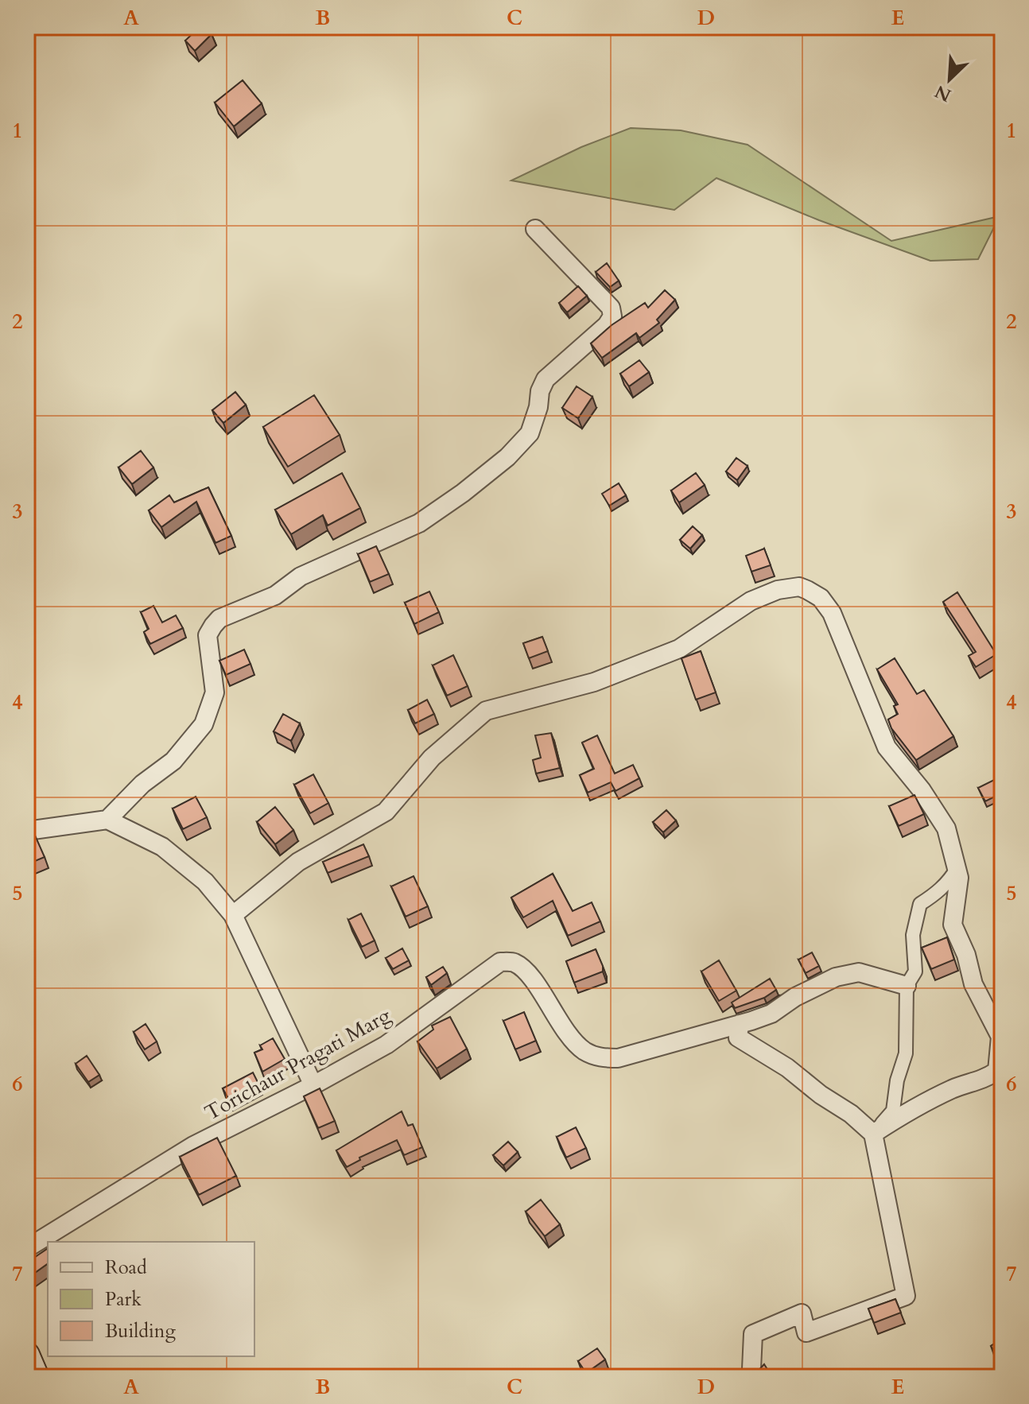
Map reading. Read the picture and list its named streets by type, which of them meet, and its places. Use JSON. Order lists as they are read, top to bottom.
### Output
{
  "streets": {
    "street": ["Torichaur Pragati Marg"]
  },
  "legend": ["Road", "Park", "Building"],
  "north": "bottom left",
  "grid": {
    "columns": [
      "A",
      "B",
      "C",
      "D",
      "E"
    ],
    "rows": [
      "1",
      "2",
      "3",
      "4",
      "5",
      "6",
      "7"
    ]
  }
}
